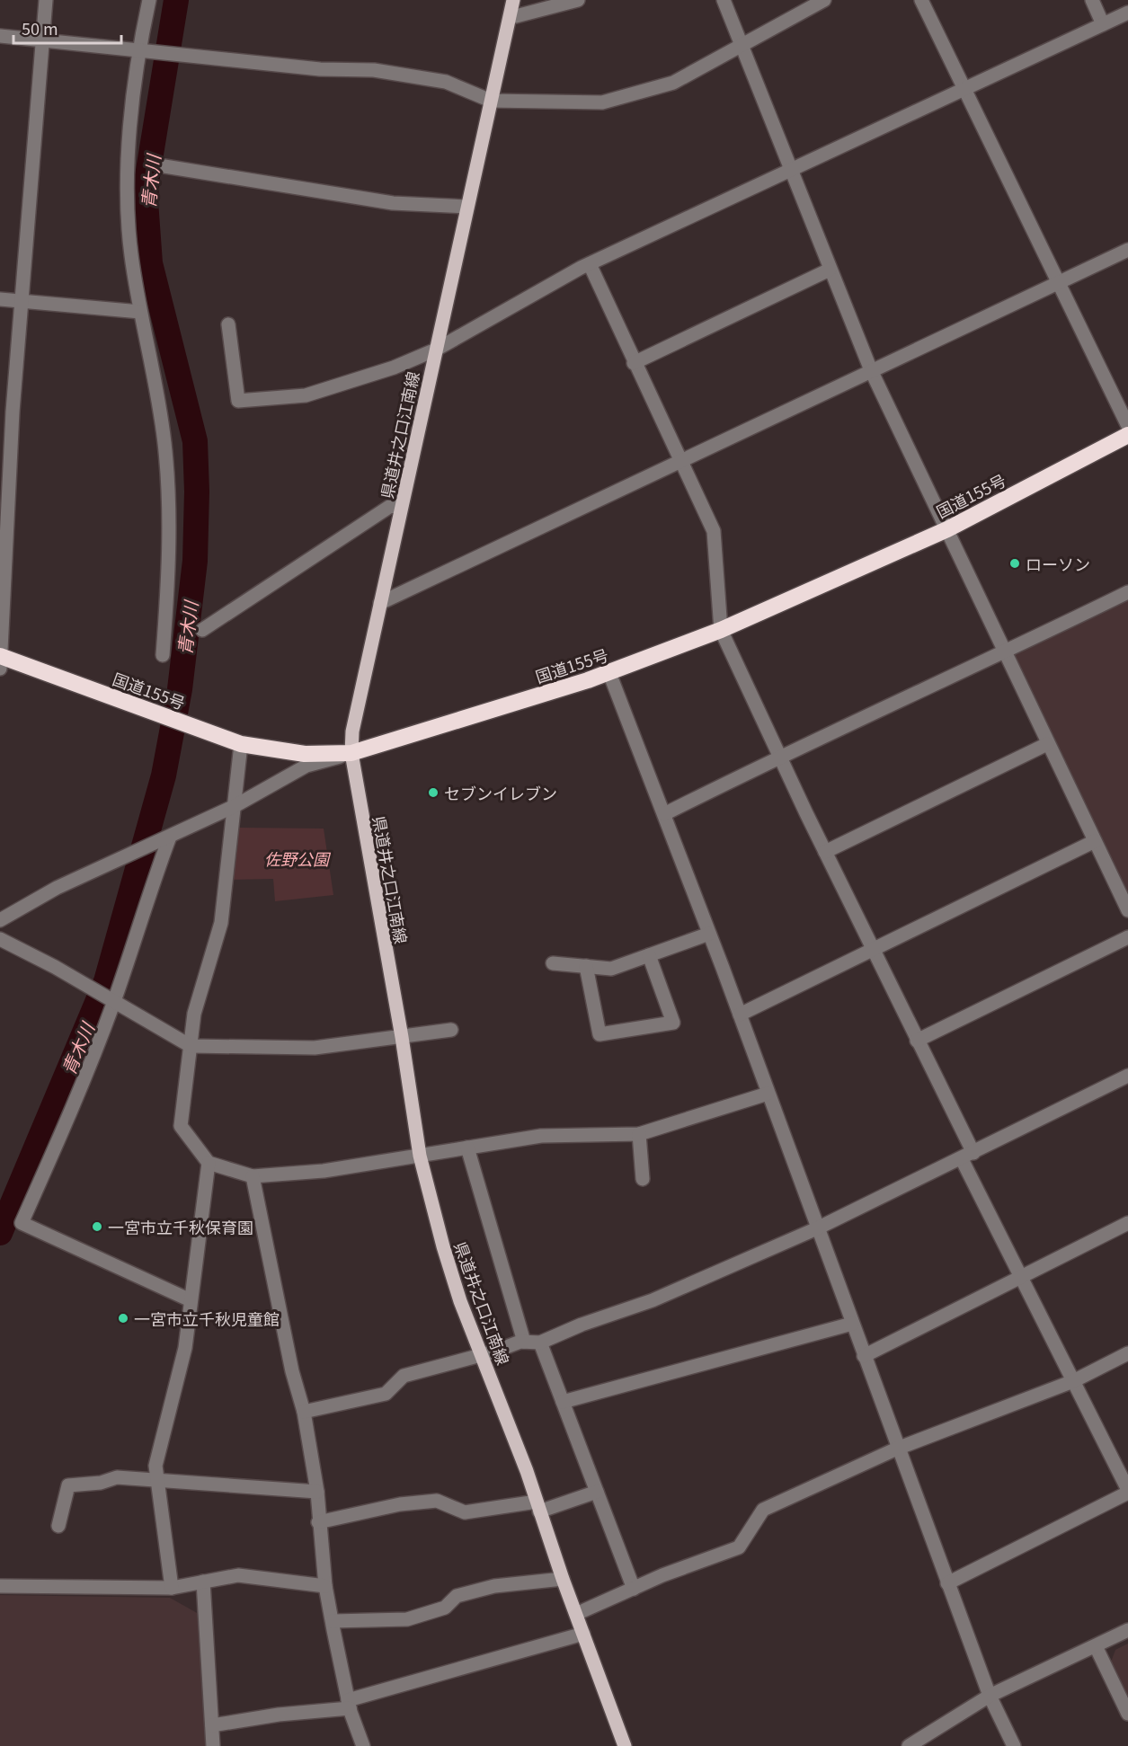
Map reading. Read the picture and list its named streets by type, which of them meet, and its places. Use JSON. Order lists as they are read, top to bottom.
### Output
{
  "streets": {
    "highway": ["国道155号"],
    "main road": ["県道井之口江南線"]
  },
  "crossings": [
    ["県道井之口江南線", "国道155号"]
  ],
  "water": ["青木川"],
  "parks": ["佐野公園"],
  "places": [
    "ローソン",
    "セブンイレブン",
    "一宮市立千秋保育園",
    "一宮市立千秋児童館"
  ],
  "scale_bar": "50 m"
}
